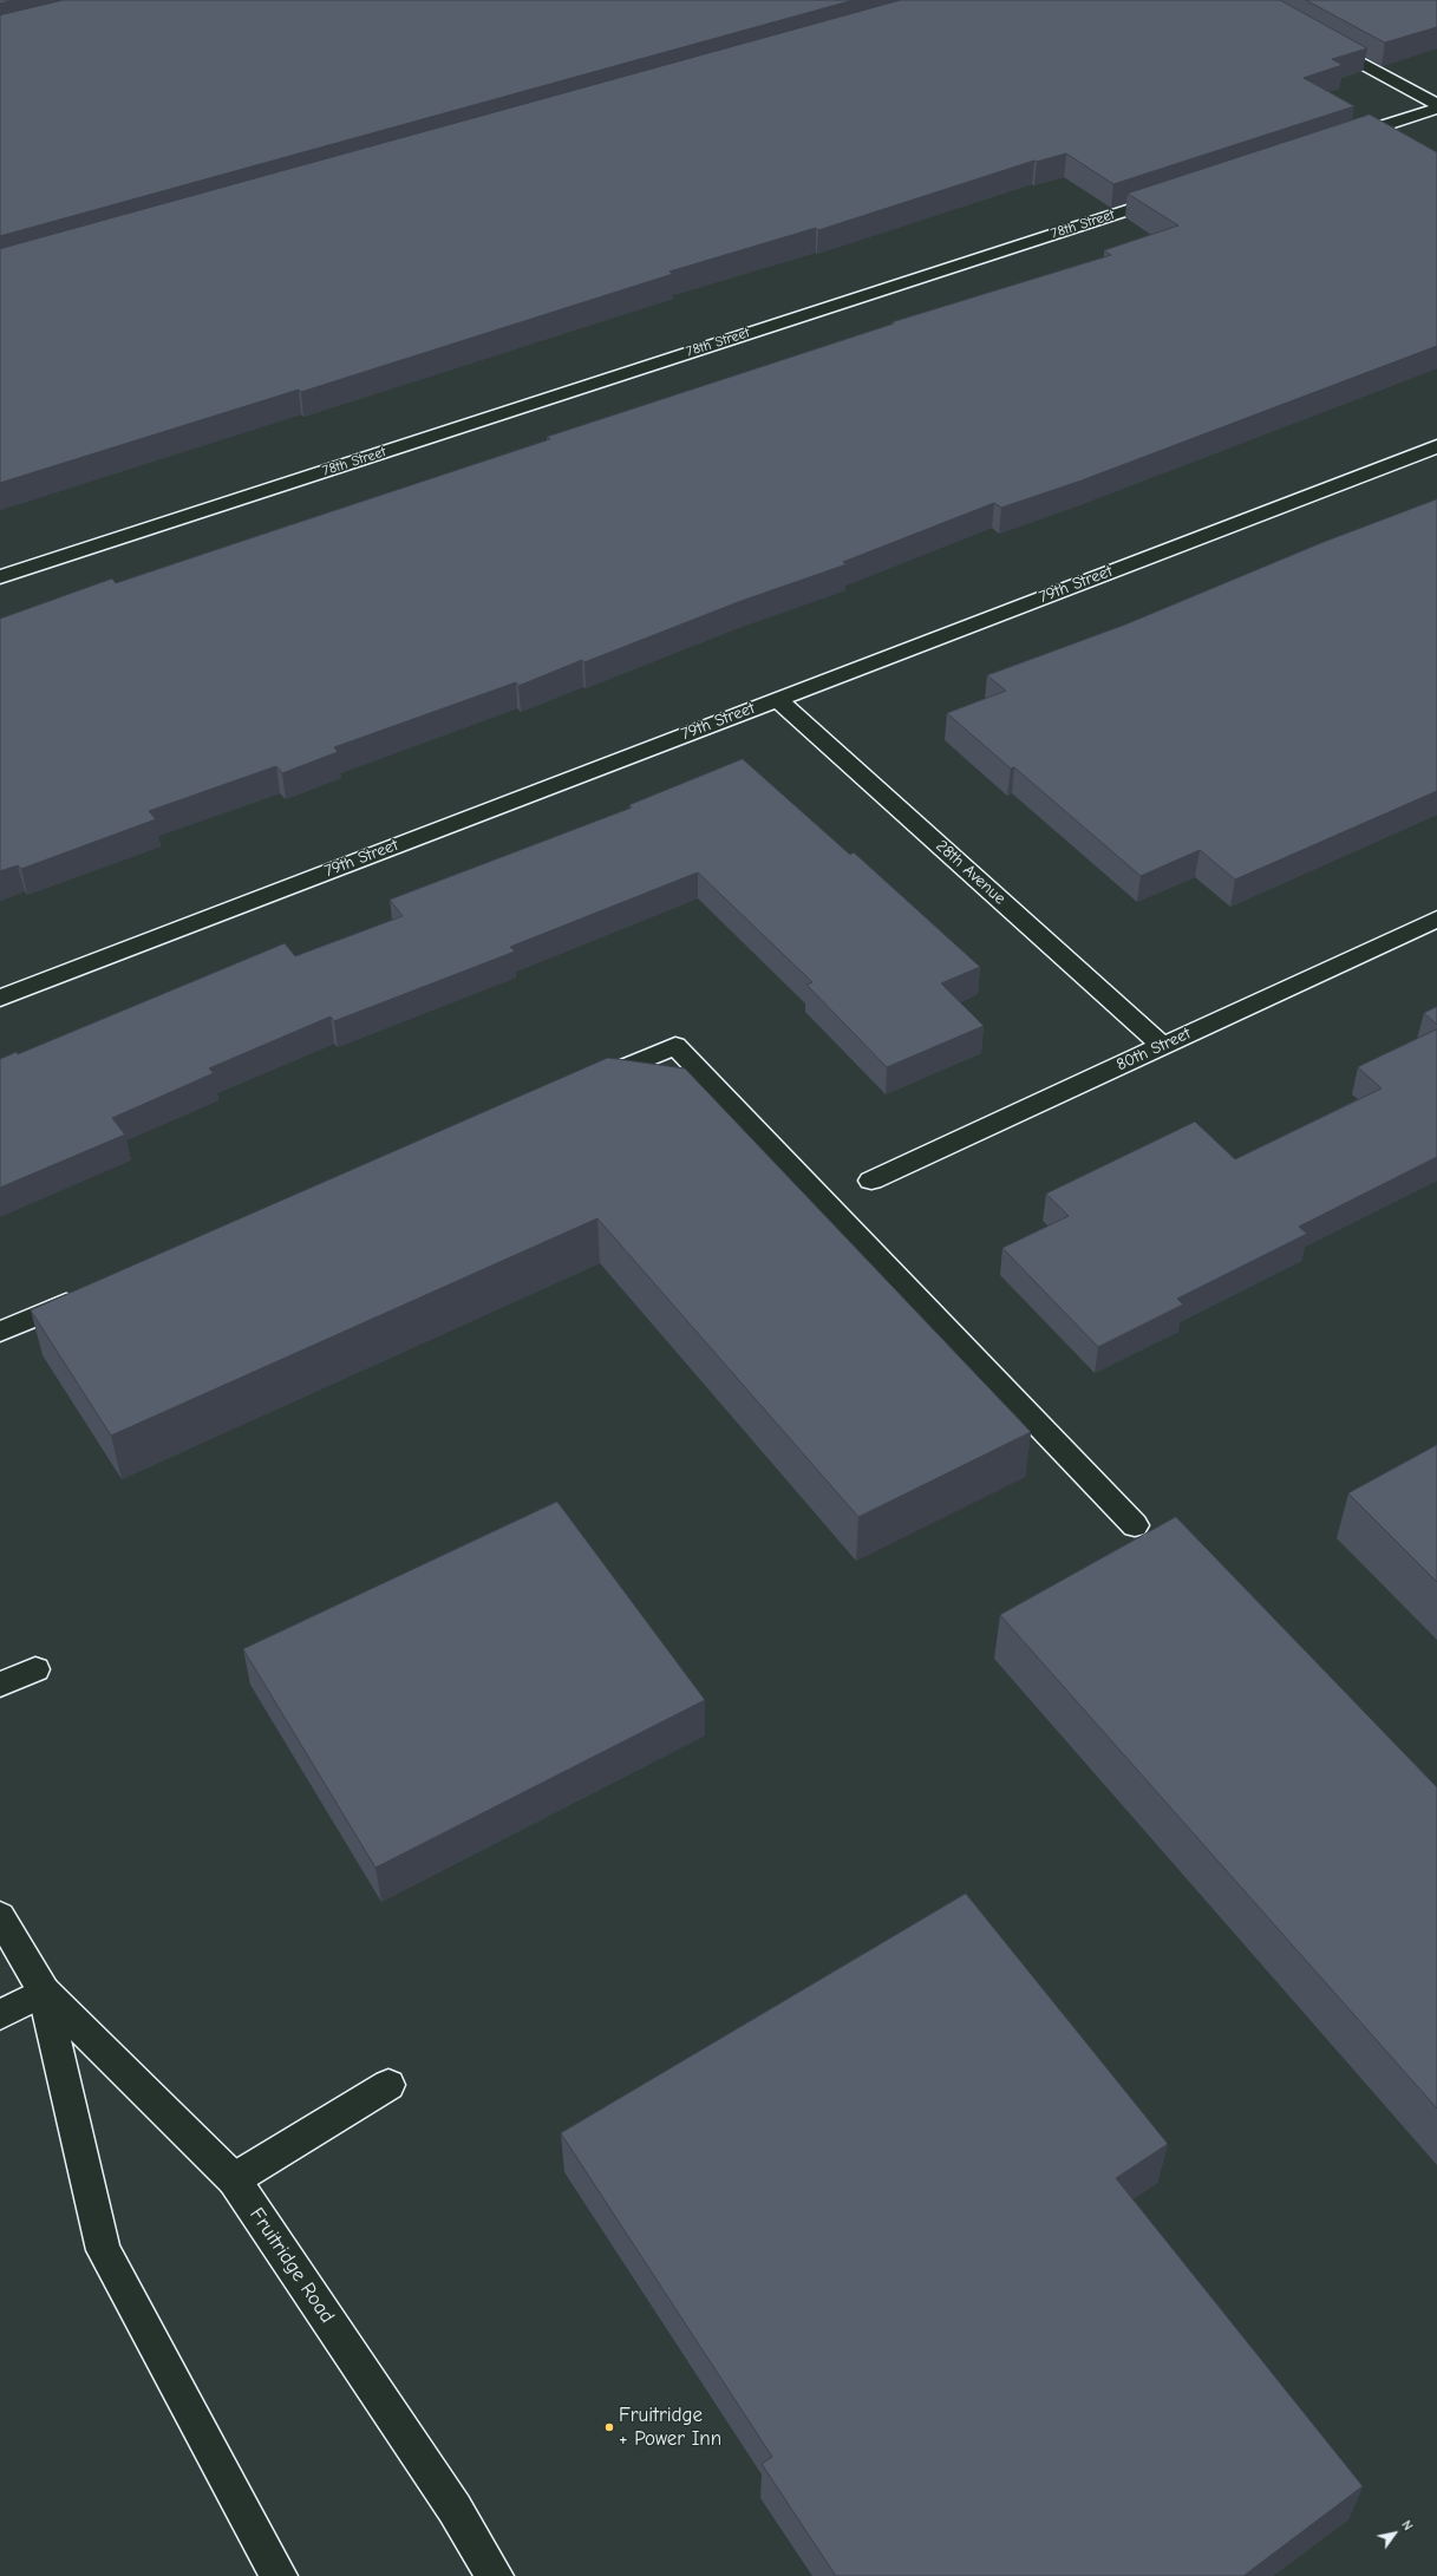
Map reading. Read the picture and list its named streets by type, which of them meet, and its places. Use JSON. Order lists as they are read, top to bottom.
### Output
{
  "streets": {
    "street": [
      "78th Street",
      "79th Street",
      "28th Avenue",
      "80th Street",
      "Fruitridge Road"
    ]
  },
  "crossings": [
    ["79th Street", "28th Avenue"],
    ["28th Avenue", "80th Street"]
  ],
  "places": ["Fruitridge + Power Inn"],
  "north": "top right"
}
